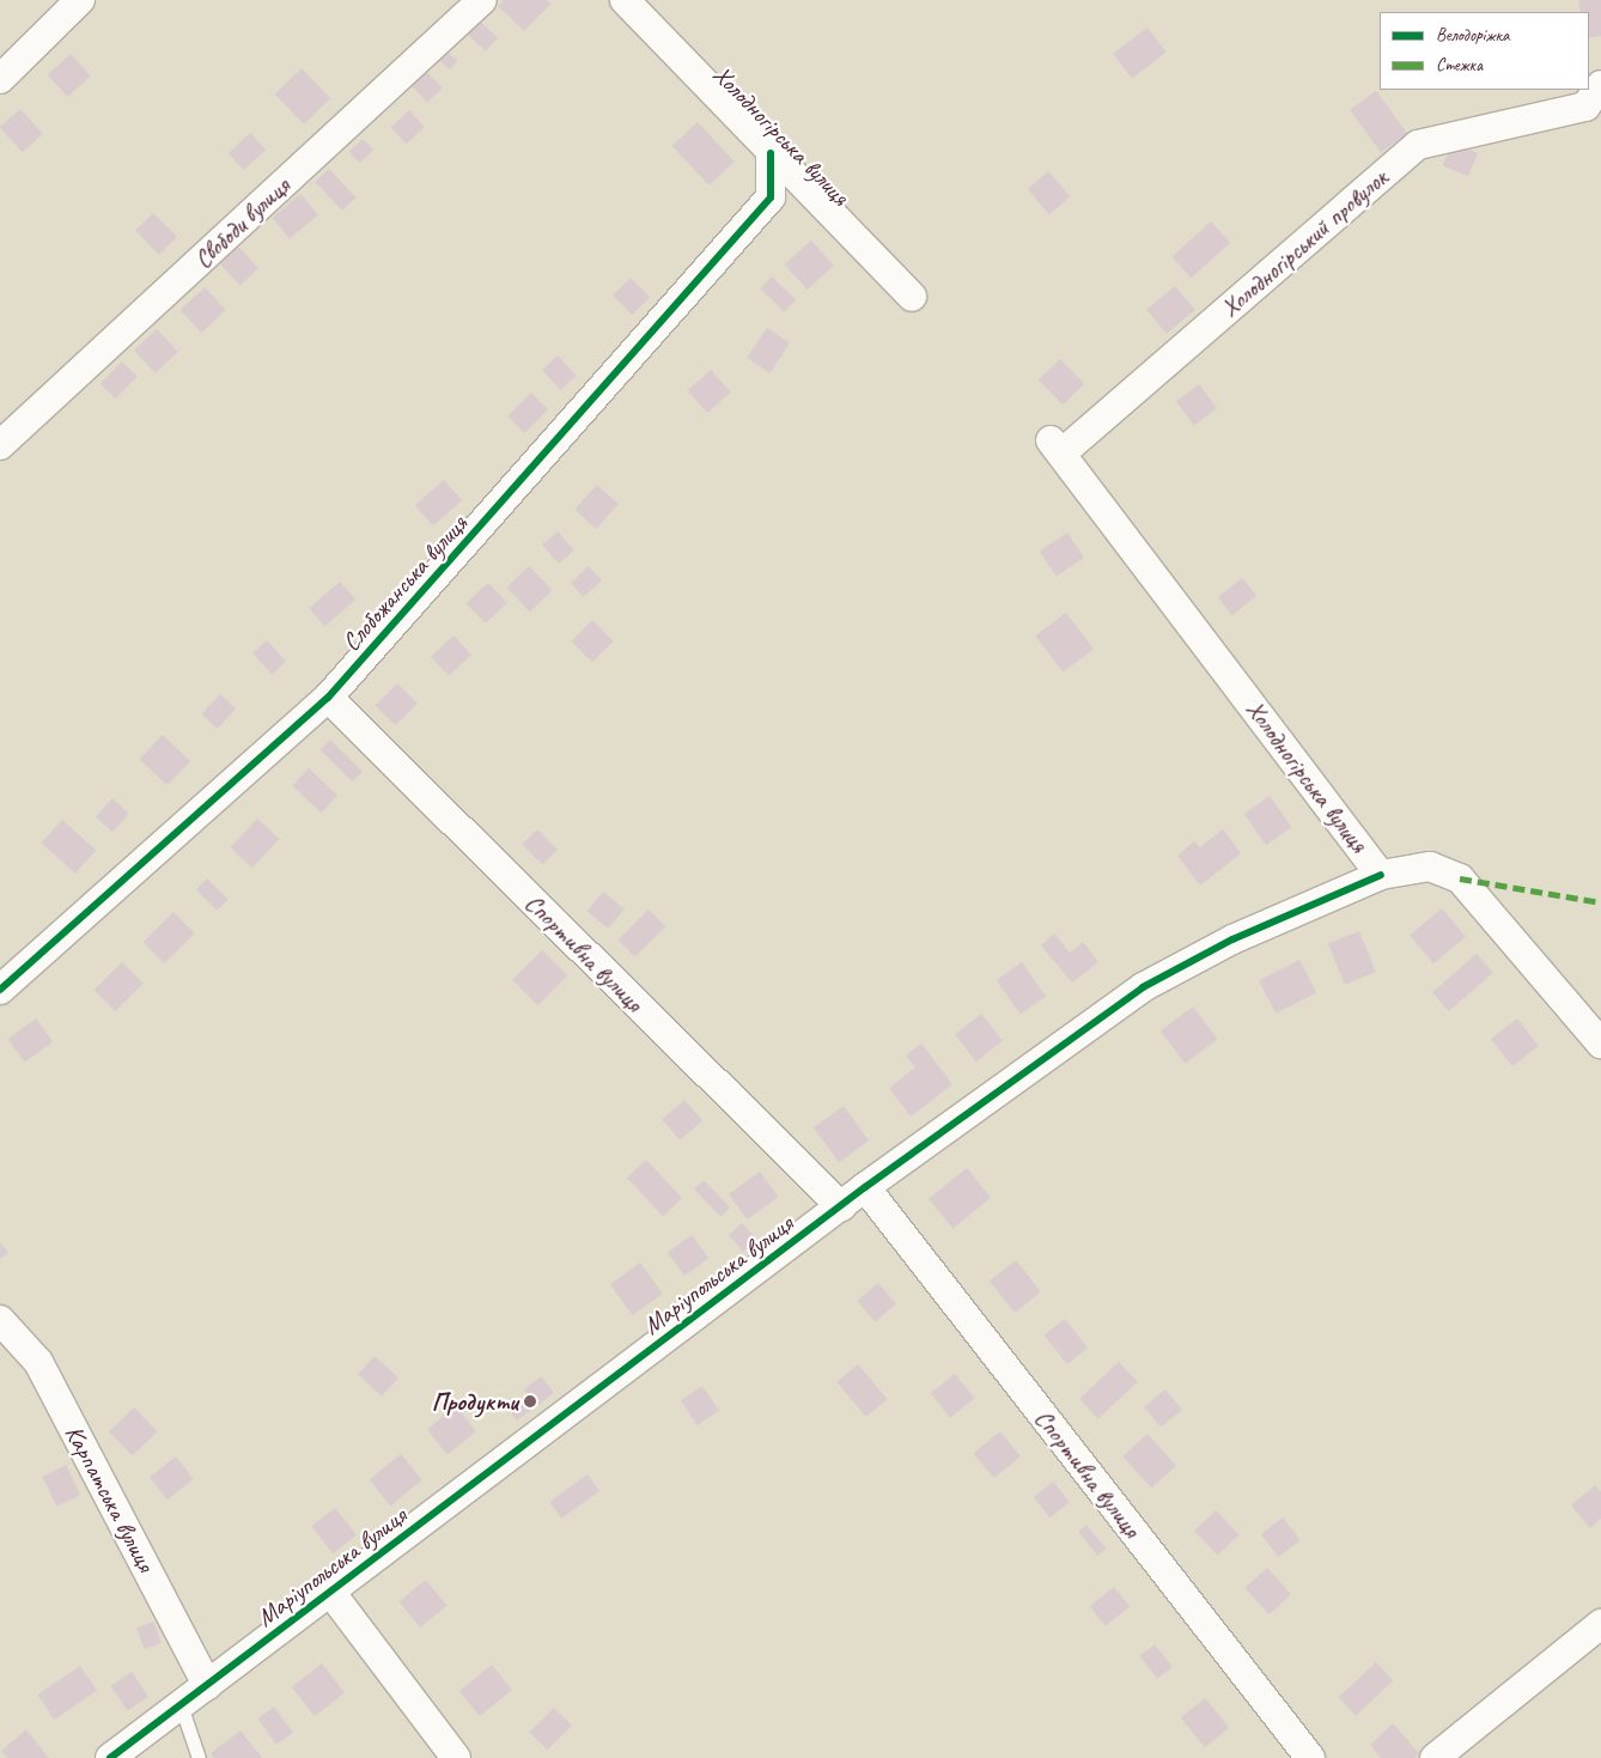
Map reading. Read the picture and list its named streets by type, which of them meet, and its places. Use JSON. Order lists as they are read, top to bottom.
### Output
{
  "streets": {
    "street": [
      "Холодногірська вулиця",
      "Свободи вулиця",
      "Холодногірський провулок",
      "Слобожанська вулиця",
      "Спортивна вулиця",
      "Маріупольська вулиця",
      "Карпатська вулиця"
    ]
  },
  "crossings": [
    ["Холодногірська вулиця", "Холодногірський провулок"],
    ["Холодногірська вулиця", "Слобожанська вулиця"],
    ["Холодногірська вулиця", "Маріупольська вулиця"],
    ["Слобожанська вулиця", "Спортивна вулиця"],
    ["Спортивна вулиця", "Маріупольська вулиця"],
    ["Маріупольська вулиця", "Карпатська вулиця"]
  ],
  "places": ["Продукти"],
  "legend": ["Велодоріжка", "Стежка"]
}
